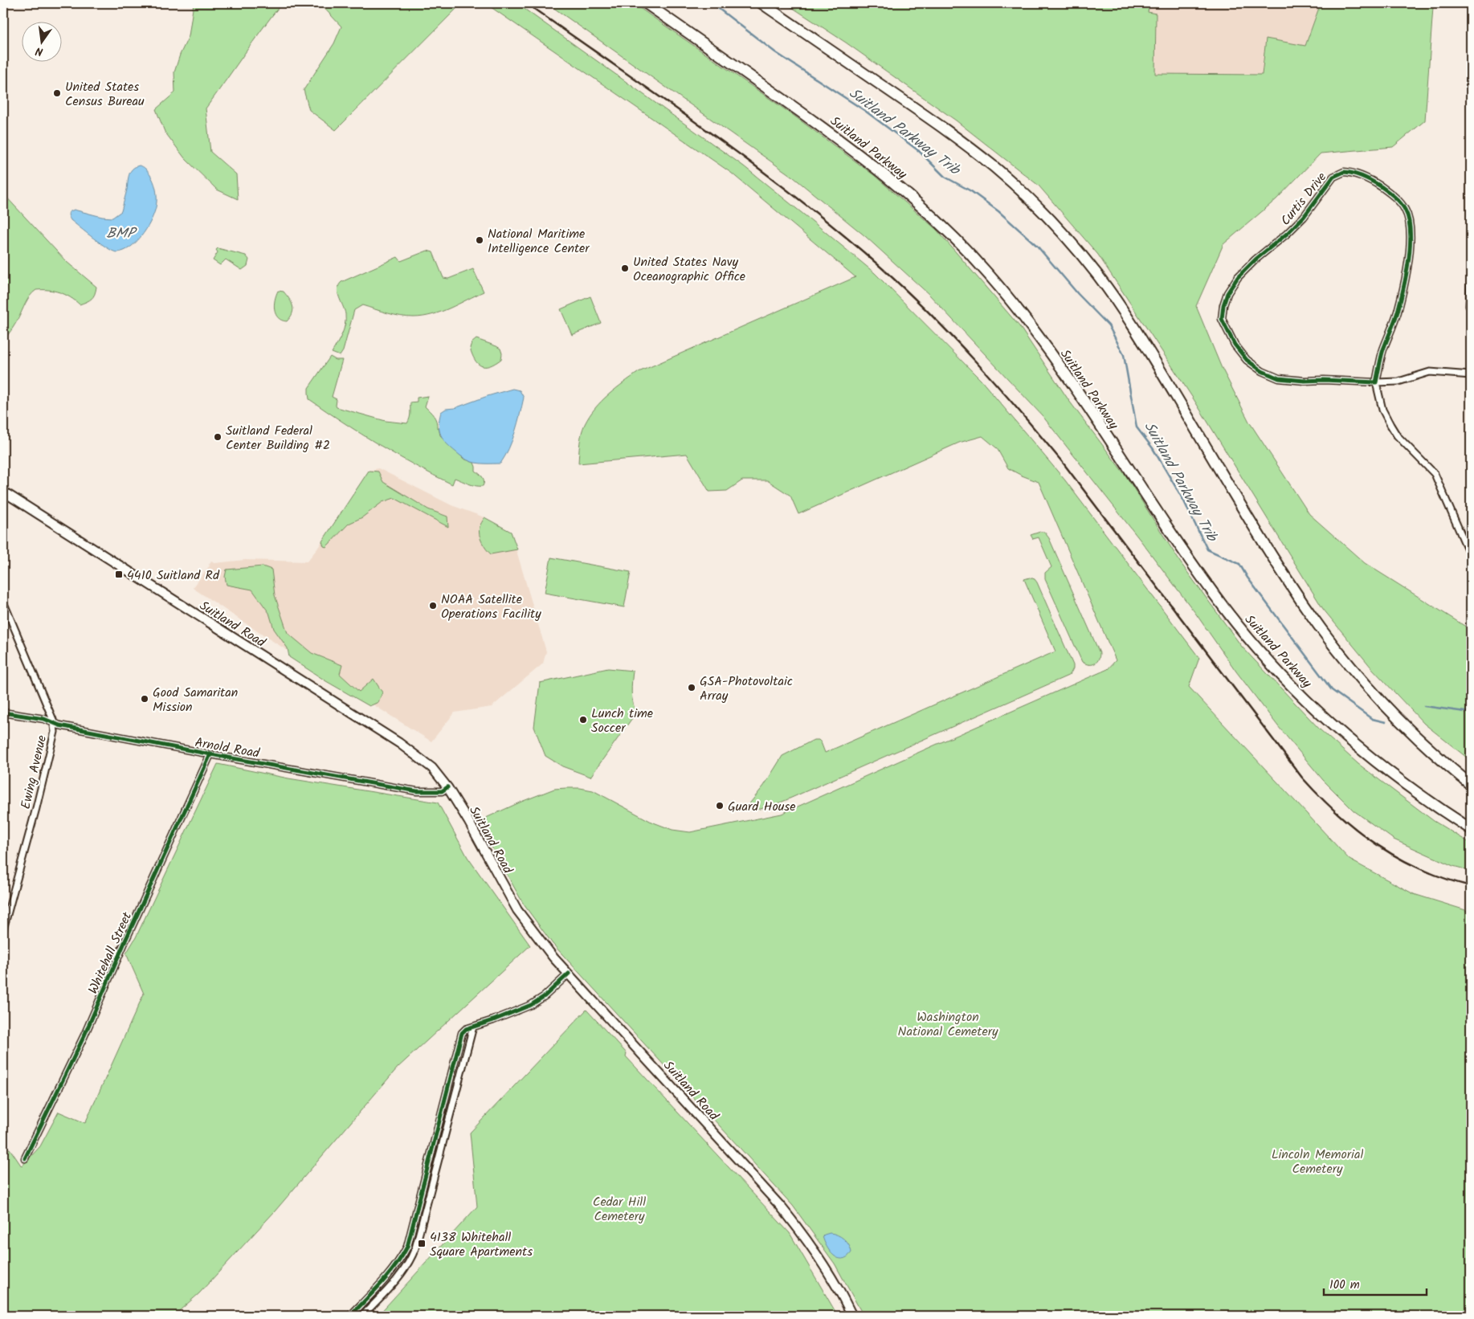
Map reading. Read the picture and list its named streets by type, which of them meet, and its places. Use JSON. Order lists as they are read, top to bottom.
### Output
{
  "streets": {
    "highway": ["Suitland Parkway"],
    "main road": ["Suitland Road"],
    "street": [
      "Curtis Drive",
      "Arnold Road",
      "Ewing Avenue",
      "Whitehall Street"
    ]
  },
  "crossings": [
    ["Suitland Road", "Arnold Road"],
    ["Arnold Road", "Ewing Avenue"],
    ["Arnold Road", "Whitehall Street"]
  ],
  "water": ["Suitland Parkway Trib", "BMP"],
  "parks": ["Washington National Cemetery", "Lincoln Memorial Cemetery", "Cedar Hill Cemetery"],
  "places": {
    "other": [
      "United States Census Bureau",
      "National Maritime Intelligence Center",
      "United States Navy Oceanographic Office",
      "Suitland Federal Center Building #2",
      "NOAA Satellite Operations Facility",
      "GSA-Photovoltaic Array",
      "Good Samaritan Mission",
      "Lunch time Soccer",
      "Guard House"
    ],
    "transit": ["4410 Suitland Rd", "4138 Whitehall Square Apartments"]
  },
  "scale_bar": "100 m",
  "north": "bottom"
}
